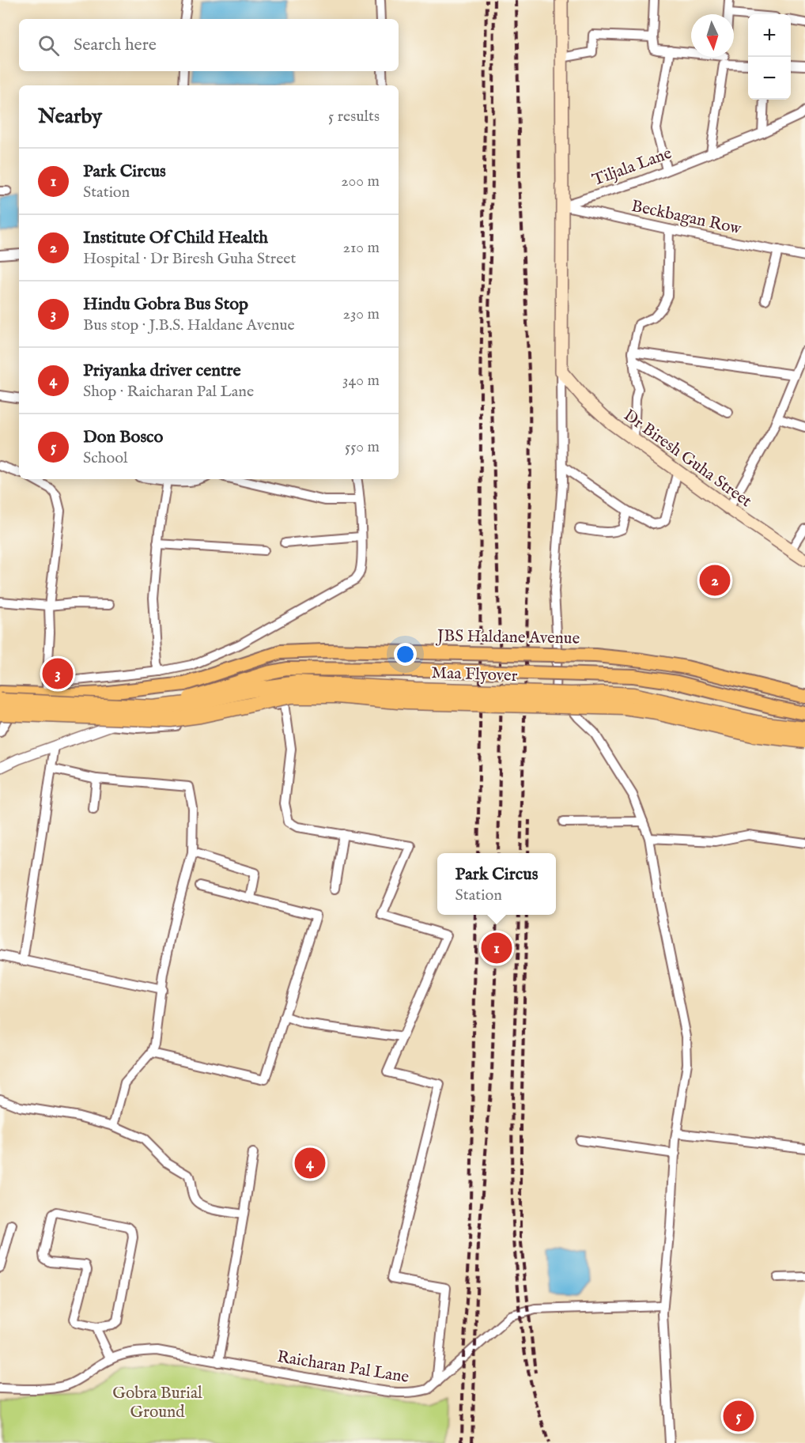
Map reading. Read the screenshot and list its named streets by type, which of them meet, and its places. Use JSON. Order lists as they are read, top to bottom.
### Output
{
  "streets": {
    "highway": ["Maa Flyover"],
    "main road": ["Dr Biresh Guha Street", "JBS Haldane Avenue"],
    "street": ["Tiljala Lane", "Beckbagan Row", "Raicharan Pal Lane"]
  },
  "crossings": [
    ["Tiljala Lane", "Beckbagan Row"],
    ["JBS Haldane Avenue", "Maa Flyover"]
  ],
  "parks": ["Gobra Burial Ground"],
  "north": "bottom",
  "page": {
    "map_buttons": ["+", "−"],
    "search": "Search here",
    "heading": ["Nearby", "5 results"],
    "list": [
      {
        "mark": "1",
        "name": "Park Circus",
        "note": "Station",
        "value": "200 m"
      },
      {
        "mark": "2",
        "name": "Institute Of Child Health",
        "note": "Hospital · Dr Biresh Guha Street",
        "value": "210 m"
      },
      {
        "mark": "3",
        "name": "Hindu Gobra Bus Stop",
        "note": "Bus stop · J.B.S. Haldane Avenue",
        "value": "230 m"
      },
      {
        "mark": "4",
        "name": "Priyanka driver centre",
        "note": "Shop · Raicharan Pal Lane",
        "value": "340 m"
      },
      {
        "mark": "5",
        "name": "Don Bosco",
        "note": "School",
        "value": "550 m"
      }
    ],
    "pins": [
      "2",
      "3",
      "1",
      "4",
      "5"
    ],
    "popup": ["Park Circus", "Station"]
  }
}
